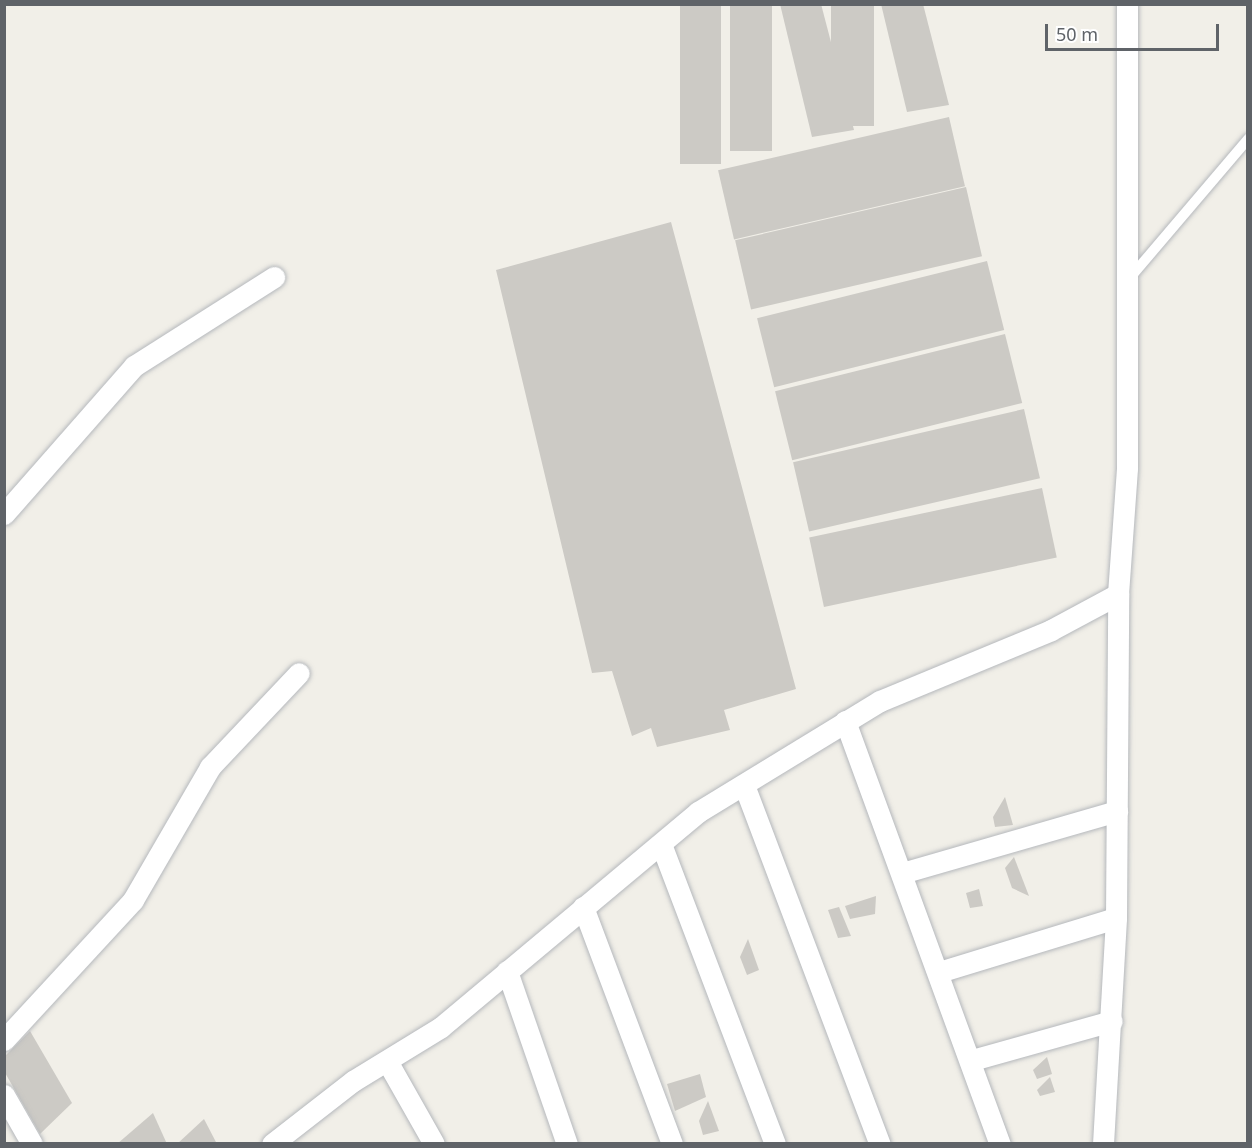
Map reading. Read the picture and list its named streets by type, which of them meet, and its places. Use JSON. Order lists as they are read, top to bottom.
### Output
{
  "scale_bar": "50 m"
}
